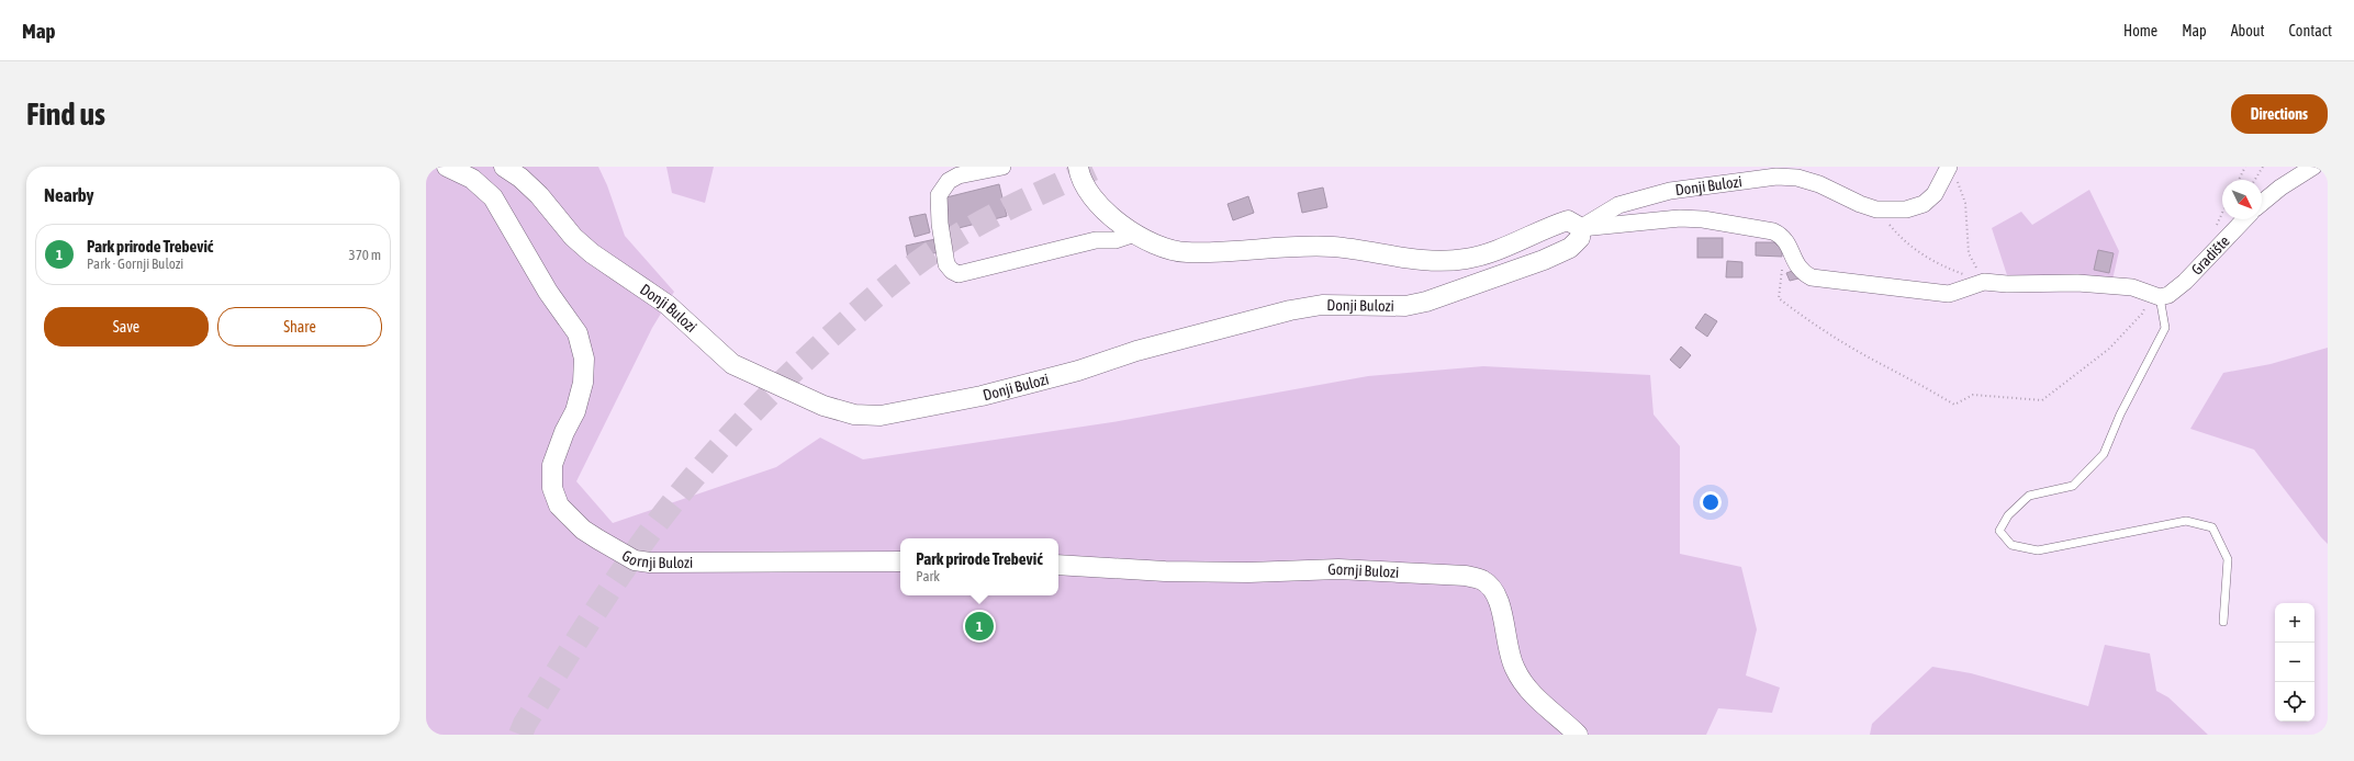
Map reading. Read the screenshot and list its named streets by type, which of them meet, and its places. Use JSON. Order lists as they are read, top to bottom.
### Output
{
  "streets": {
    "street": ["Donji Bulozi", "Gradište", "Gornji Bulozi"]
  },
  "north": "bottom right",
  "page": {
    "header": "Map",
    "nav": [
      "Home",
      "Map",
      "About",
      "Contact"
    ],
    "buttons": [
      "Directions",
      ["Save", "Share"]
    ],
    "title": "Find us",
    "heading": "Nearby",
    "list": [
      {
        "mark": "1",
        "name": "Park prirode Trebević",
        "note": "Park · Gornji Bulozi",
        "value": "370 m"
      }
    ],
    "popup": ["Park prirode Trebević", "Park"],
    "map_buttons": ["+", "−"],
    "pins": "1"
  }
}
